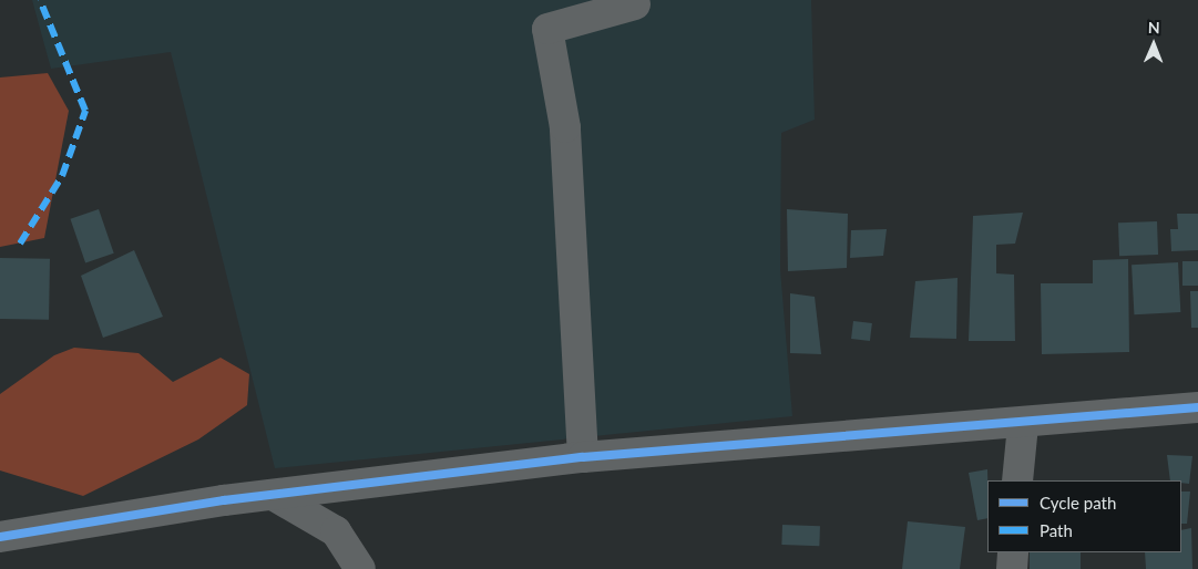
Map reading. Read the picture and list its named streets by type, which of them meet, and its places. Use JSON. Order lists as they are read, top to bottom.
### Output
{
  "legend": ["Cycle path", "Path"],
  "north": "top"
}
